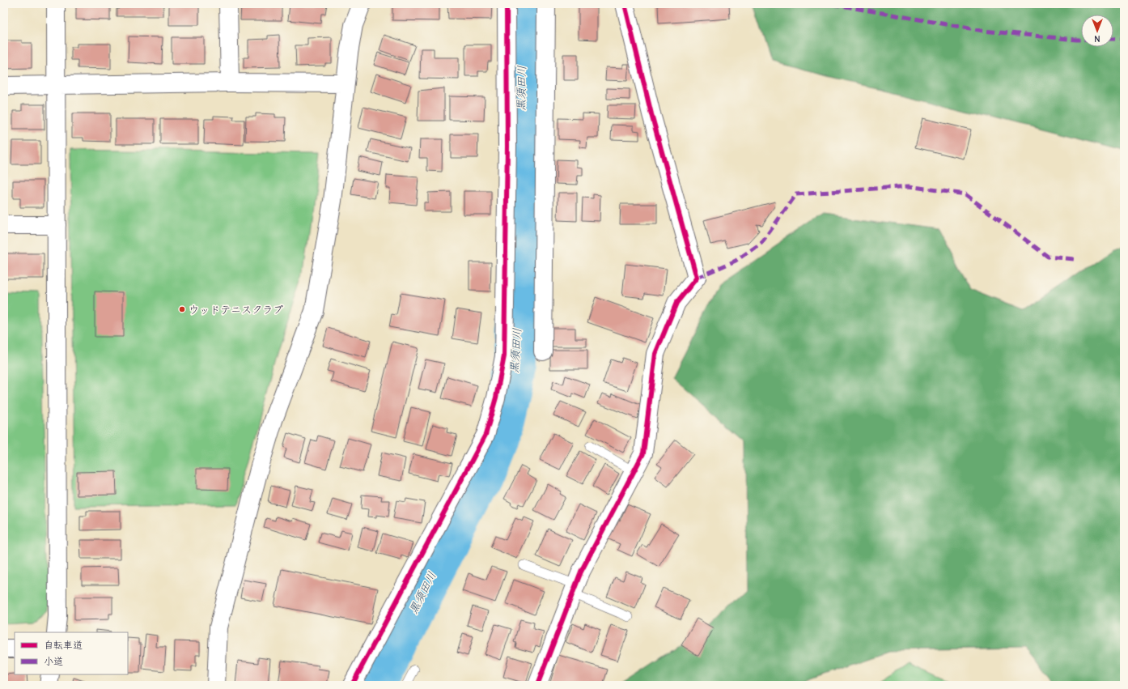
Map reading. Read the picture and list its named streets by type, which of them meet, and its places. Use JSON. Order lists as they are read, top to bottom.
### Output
{
  "water": ["黒須田川"],
  "places": ["ウッドテニスクラブ"],
  "legend": ["自転車道", "小道"],
  "north": "bottom"
}
